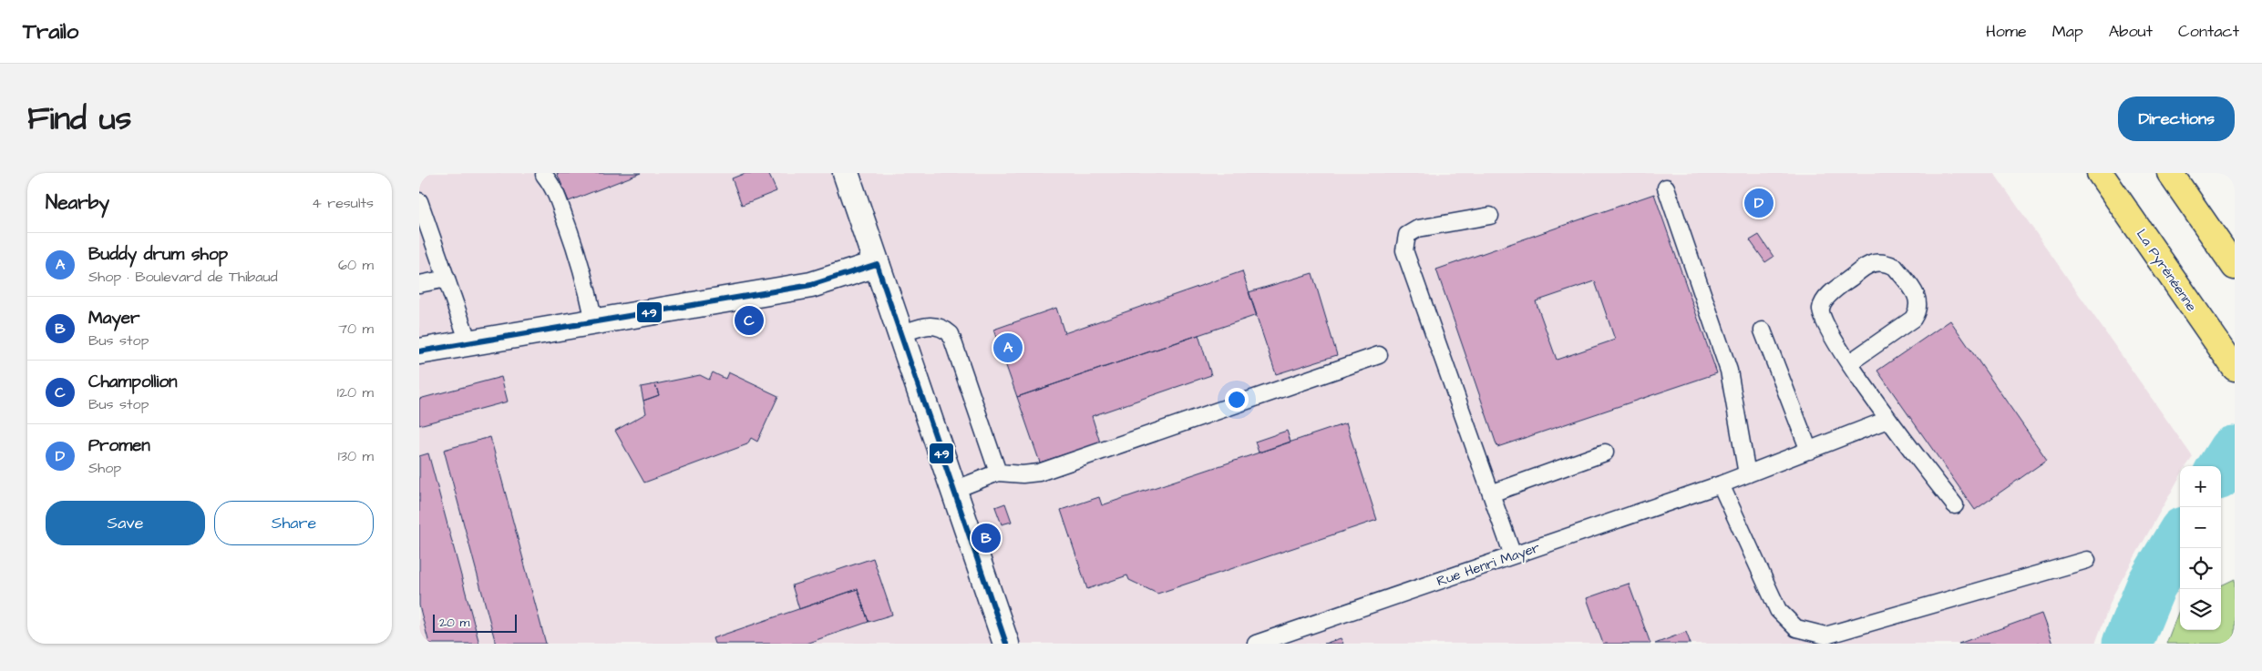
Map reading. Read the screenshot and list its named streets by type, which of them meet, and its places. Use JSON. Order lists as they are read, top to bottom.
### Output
{
  "streets": {
    "highway": ["La Pyrénéenne"],
    "lane": ["Rue Henri Mayer"]
  },
  "lines": ["transit line 49"],
  "scale_bar": "20 m",
  "page": {
    "header": "Trailo",
    "nav": [
      "Home",
      "Map",
      "About",
      "Contact"
    ],
    "title": "Find us",
    "buttons": [
      "Directions",
      ["Save", "Share"]
    ],
    "heading": ["Nearby", "4 results"],
    "pins": [
      "D",
      "C",
      "A",
      "B"
    ],
    "list": [
      {
        "mark": "A",
        "name": "Buddy drum shop",
        "note": "Shop · Boulevard de Thibaud",
        "value": "60 m"
      },
      {
        "mark": "B",
        "name": "Mayer",
        "note": "Bus stop",
        "value": "70 m"
      },
      {
        "mark": "C",
        "name": "Champollion",
        "note": "Bus stop",
        "value": "120 m"
      },
      {
        "mark": "D",
        "name": "Promen",
        "note": "Shop",
        "value": "130 m"
      }
    ],
    "map_buttons": ["+", "−"],
    "scale": "20 m"
  }
}
